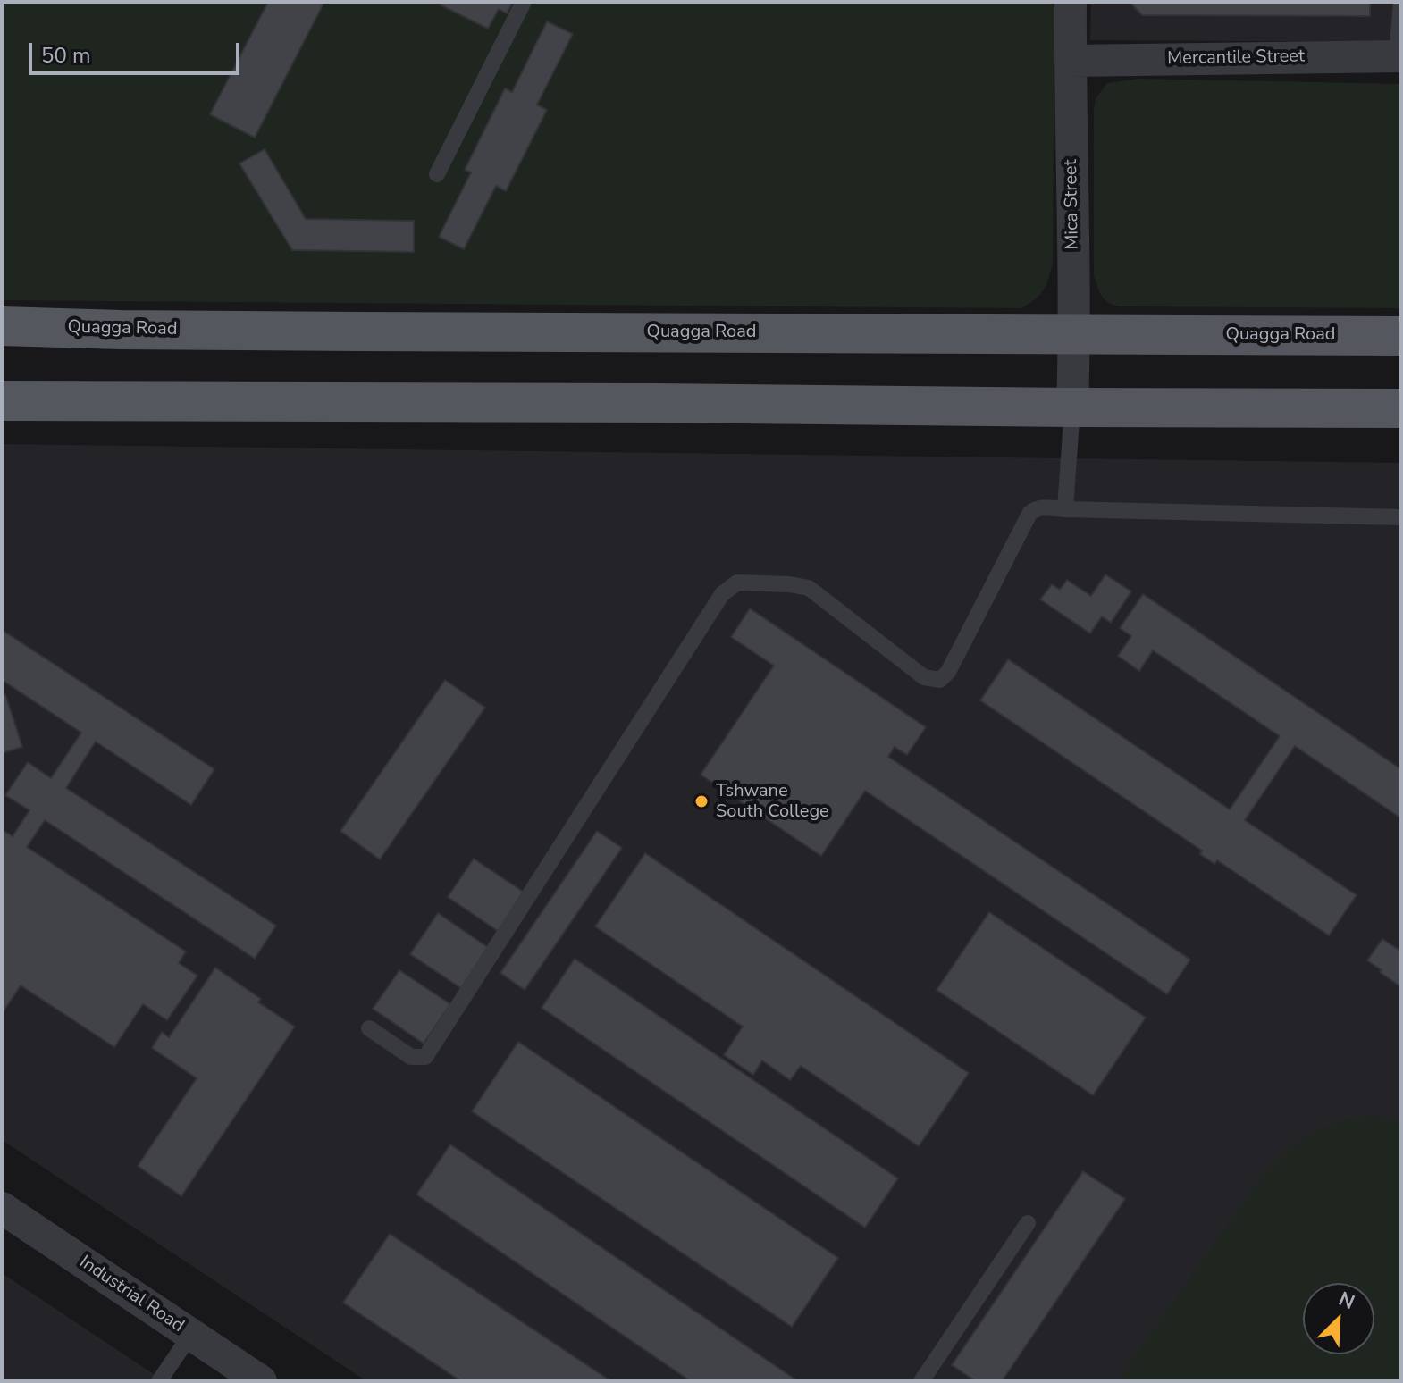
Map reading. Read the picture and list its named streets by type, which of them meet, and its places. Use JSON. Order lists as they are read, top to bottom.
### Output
{
  "streets": {
    "main road": ["Quagga Road"],
    "street": ["Mercantile Street", "Mica Street", "Industrial Road"]
  },
  "crossings": [
    ["Mercantile Street", "Mica Street"],
    ["Mica Street", "Quagga Road"]
  ],
  "places": ["Tshwane South College"],
  "scale_bar": "50 m",
  "north": "top right"
}
